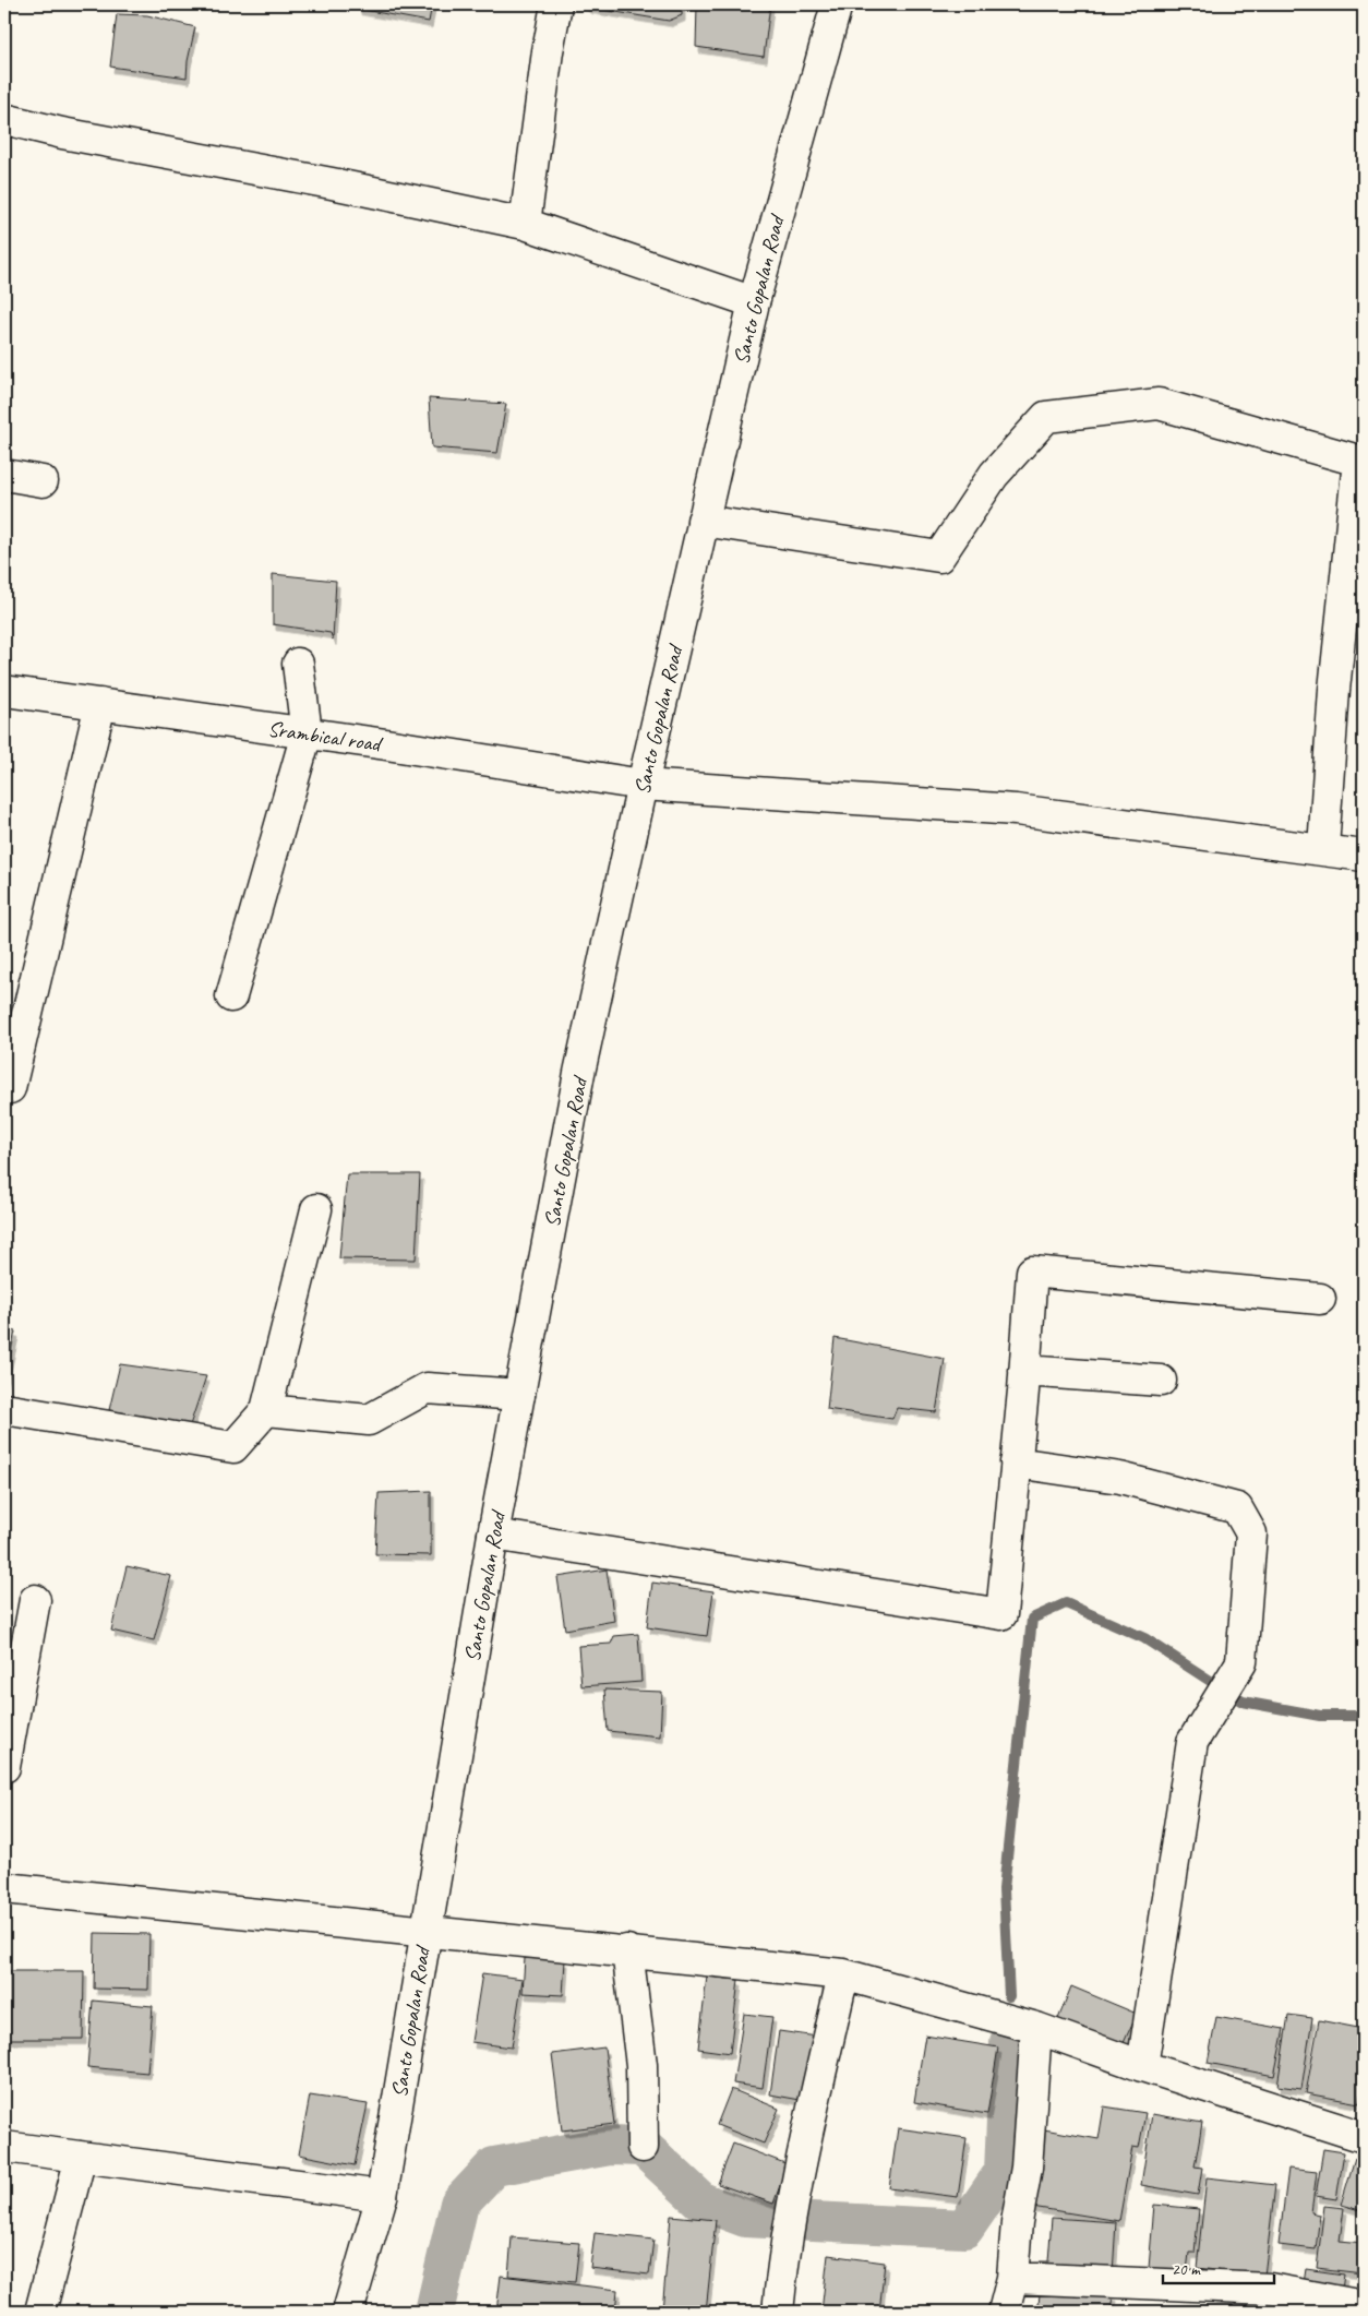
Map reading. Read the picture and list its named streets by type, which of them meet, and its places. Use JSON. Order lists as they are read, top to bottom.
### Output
{
  "streets": {
    "street": ["Santo Gopalan Road", "Srambical road"]
  },
  "crossings": [
    ["Santo Gopalan Road", "Srambical road"]
  ],
  "scale_bar": "20 m"
}
